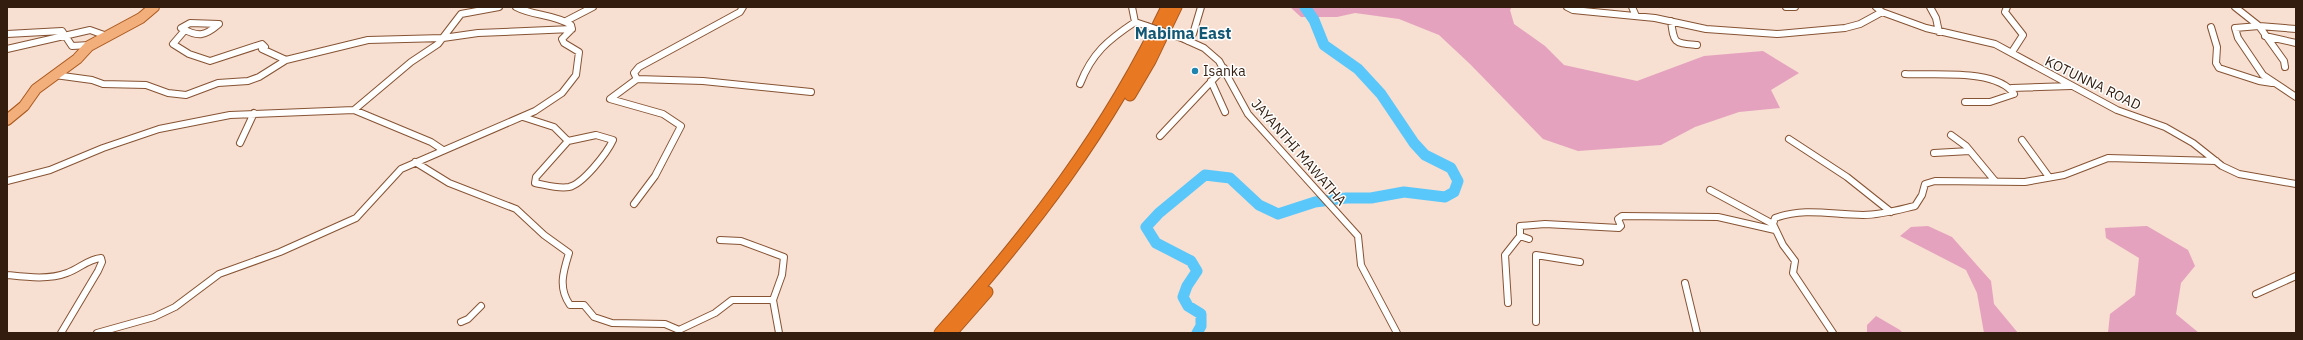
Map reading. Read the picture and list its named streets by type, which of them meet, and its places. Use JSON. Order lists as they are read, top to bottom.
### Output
{
  "streets": {
    "street": ["KOTUNNA ROAD", "JAYANTHI MAWATHA"]
  },
  "districts": ["Mabima East"],
  "places": ["Isanka"]
}
